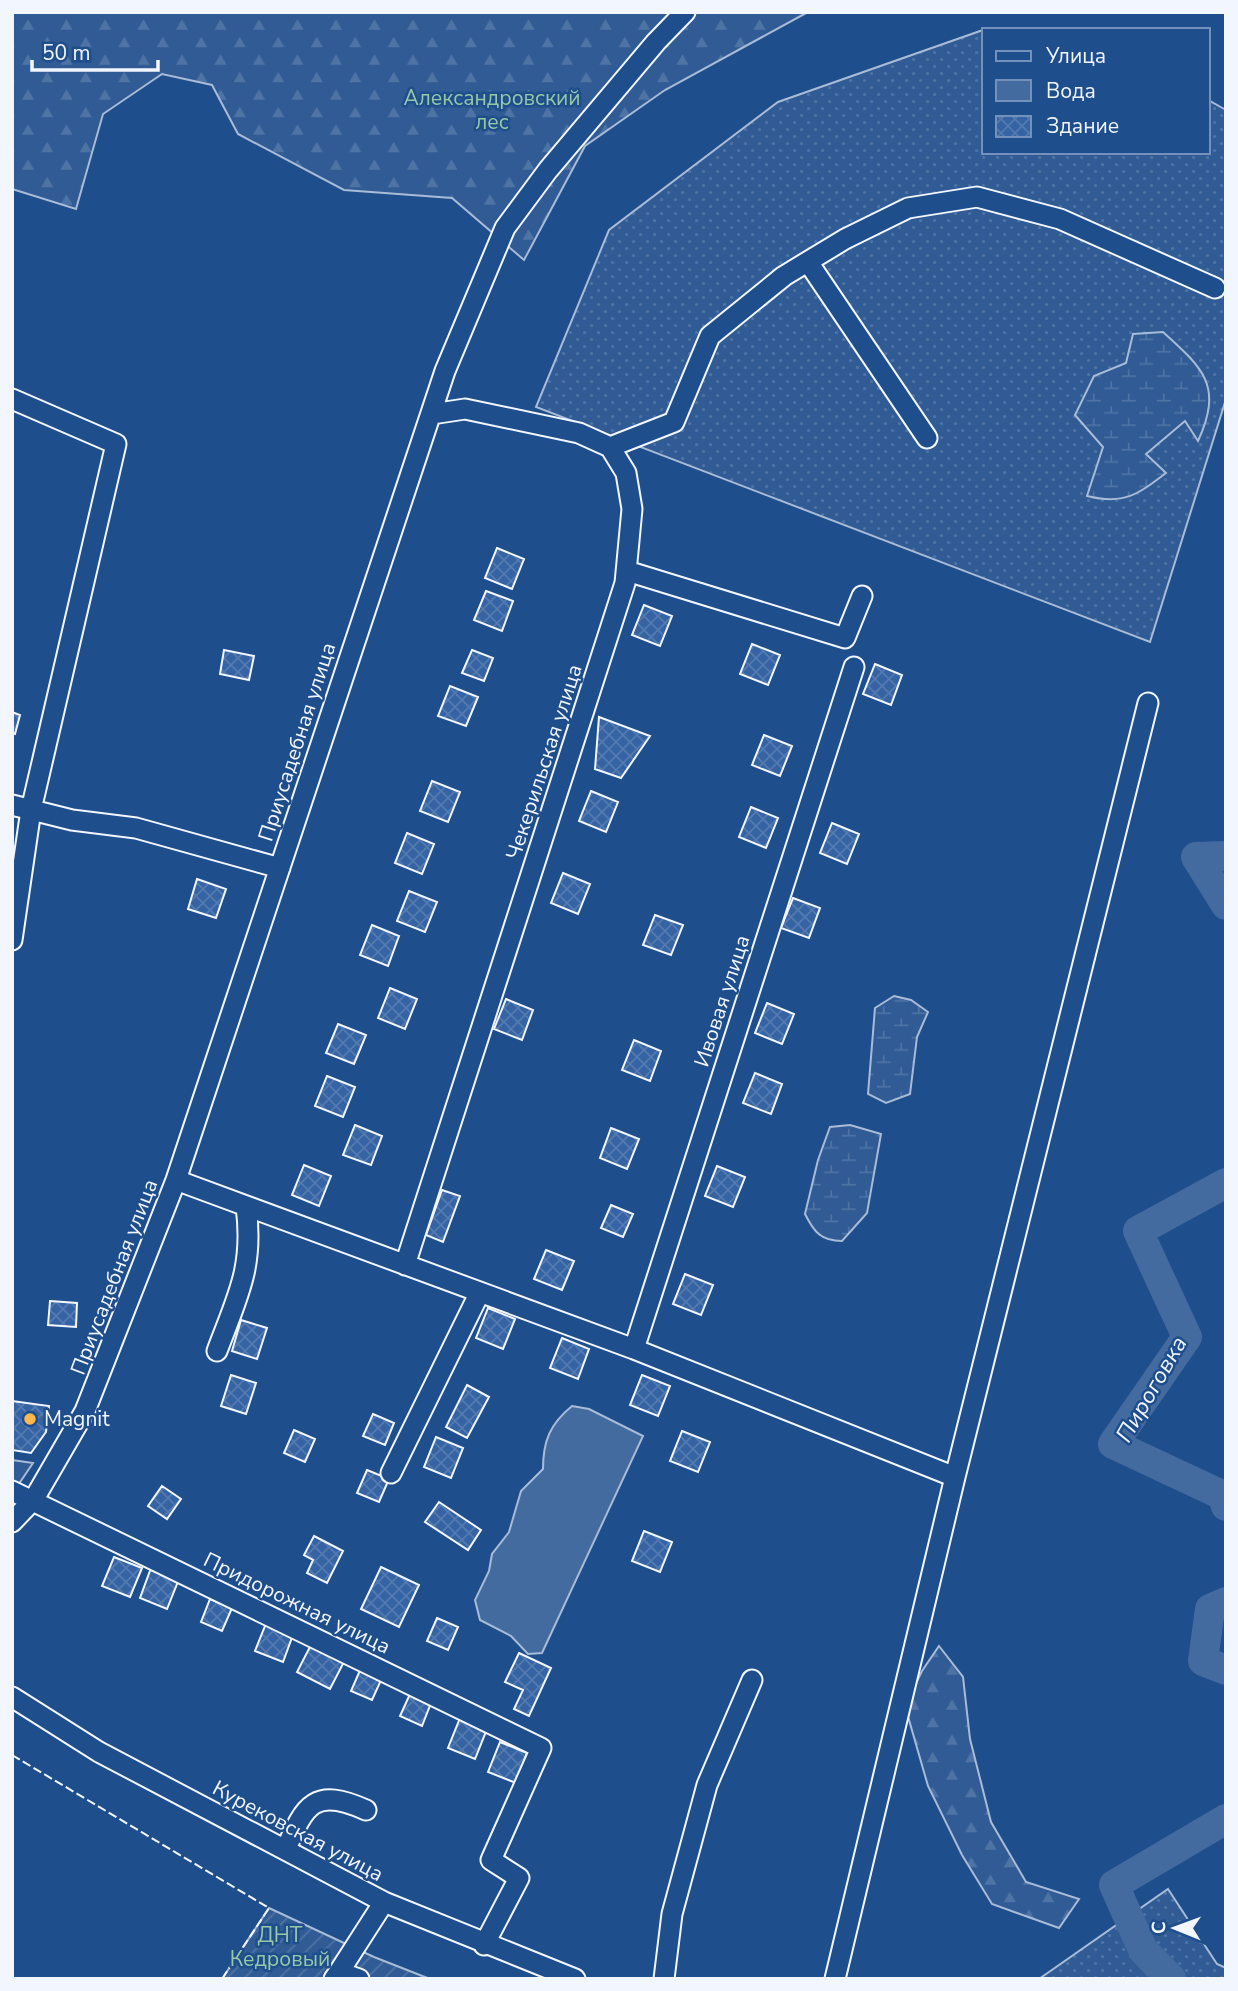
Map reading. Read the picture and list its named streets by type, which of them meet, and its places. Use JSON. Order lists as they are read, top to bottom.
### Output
{
  "streets": {
    "street": [
      "Приусадебная улица",
      "Чекерильская улица",
      "Ивовая улица",
      "Придорожная улица",
      "Курековская улица"
    ]
  },
  "crossings": [
    ["Приусадебная улица", "Придорожная улица"],
    ["Придорожная улица", "Курековская улица"]
  ],
  "water": ["Пироговка"],
  "parks": ["Александровский лес", "ДНТ Кедровый"],
  "places": ["Magnit"],
  "legend": ["Улица", "Вода", "Здание"],
  "scale_bar": "50 m",
  "north": "left"
}
